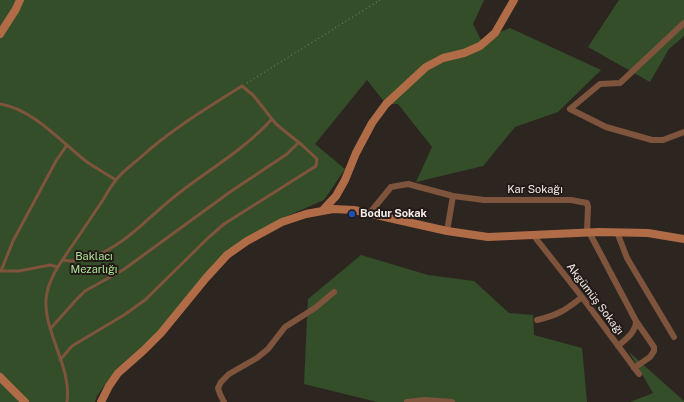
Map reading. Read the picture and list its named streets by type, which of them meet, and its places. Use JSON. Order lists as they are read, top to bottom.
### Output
{
  "streets": {
    "street": ["Kar Sokağı", "Akgümüş Sokağı"]
  },
  "parks": ["Baklacı Mezarlığı"],
  "places": ["Bodur Sokak"]
}
